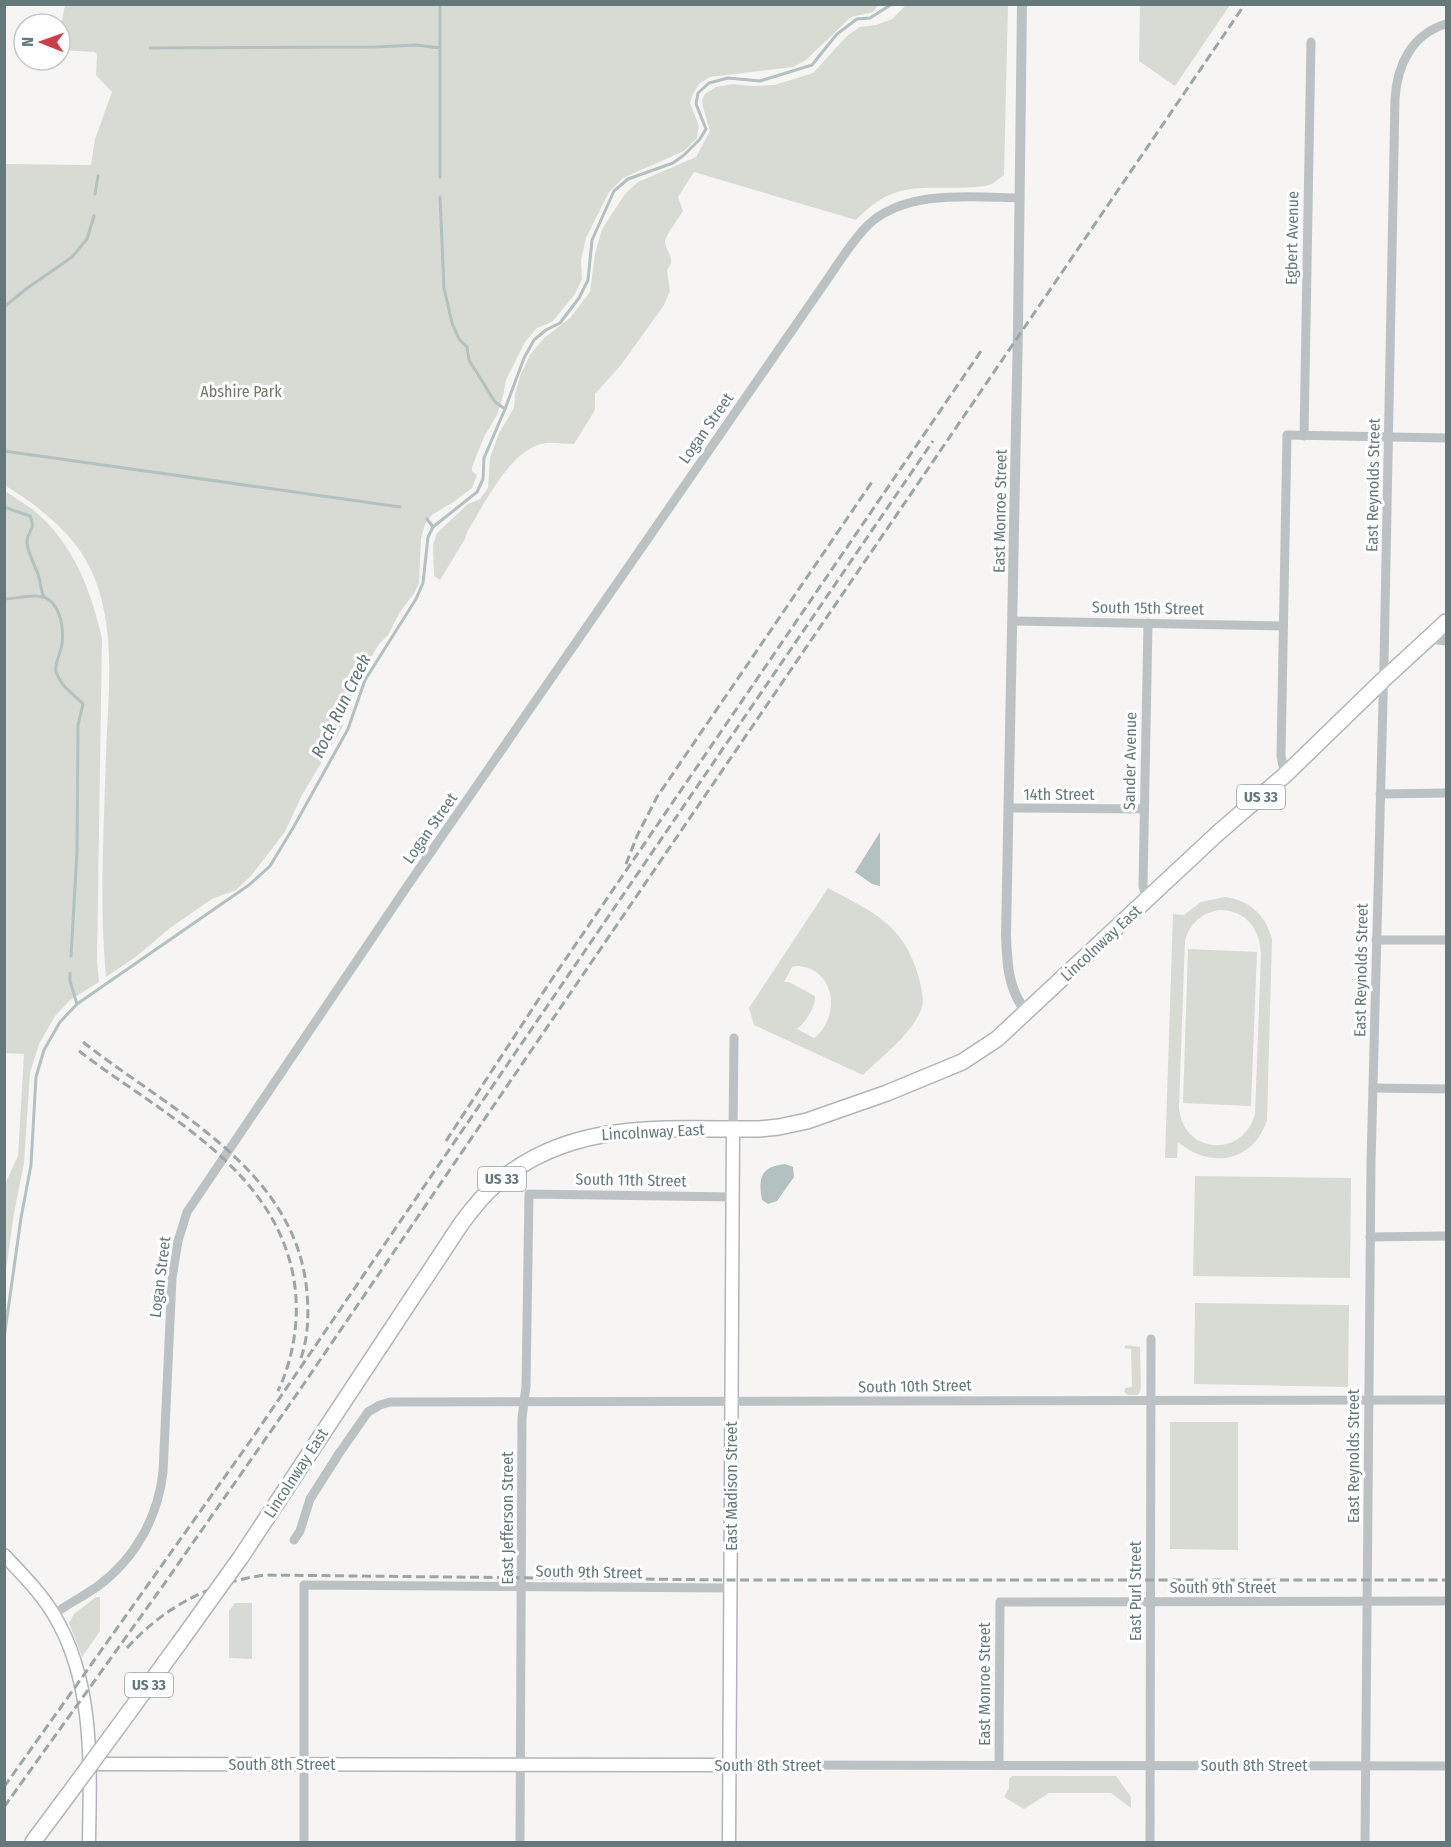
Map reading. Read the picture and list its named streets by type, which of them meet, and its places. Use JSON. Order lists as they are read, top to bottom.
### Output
{
  "streets": {
    "highway": ["US 33", "Lincolnway East"],
    "main road": ["East Madison Street", "South 8th Street"],
    "street": [
      "Egbert Avenue",
      "Logan Street",
      "East Reynolds Street",
      "East Monroe Street",
      "South 15th Street",
      "Sander Avenue",
      "14th Street",
      "South 11th Street",
      "South 10th Street",
      "East Jefferson Street",
      "South 9th Street",
      "East Purl Street"
    ]
  },
  "crossings": [
    ["Logan Street", "East Monroe Street"],
    ["East Reynolds Street", "Lincolnway East"],
    ["East Reynolds Street", "South 10th Street"],
    ["East Reynolds Street", "South 9th Street"],
    ["East Reynolds Street", "South 8th Street"],
    ["East Monroe Street", "South 15th Street"],
    ["East Monroe Street", "14th Street"],
    ["East Monroe Street", "Lincolnway East"],
    ["East Monroe Street", "South 9th Street"],
    ["East Monroe Street", "South 8th Street"],
    ["South 15th Street", "Sander Avenue"],
    ["Sander Avenue", "14th Street"],
    ["Sander Avenue", "Lincolnway East"],
    ["Lincolnway East", "East Madison Street"],
    ["South 11th Street", "East Madison Street"],
    ["South 11th Street", "East Jefferson Street"],
    ["South 10th Street", "East Madison Street"],
    ["South 10th Street", "East Jefferson Street"],
    ["South 10th Street", "East Purl Street"],
    ["East Madison Street", "South 9th Street"],
    ["East Madison Street", "South 8th Street"],
    ["East Jefferson Street", "South 9th Street"],
    ["East Jefferson Street", "South 8th Street"],
    ["South 9th Street", "East Purl Street"],
    ["South 9th Street", "South 8th Street"],
    ["East Purl Street", "South 8th Street"]
  ],
  "water": ["Rock Run Creek"],
  "parks": ["Abshire Park"],
  "north": "left"
}
